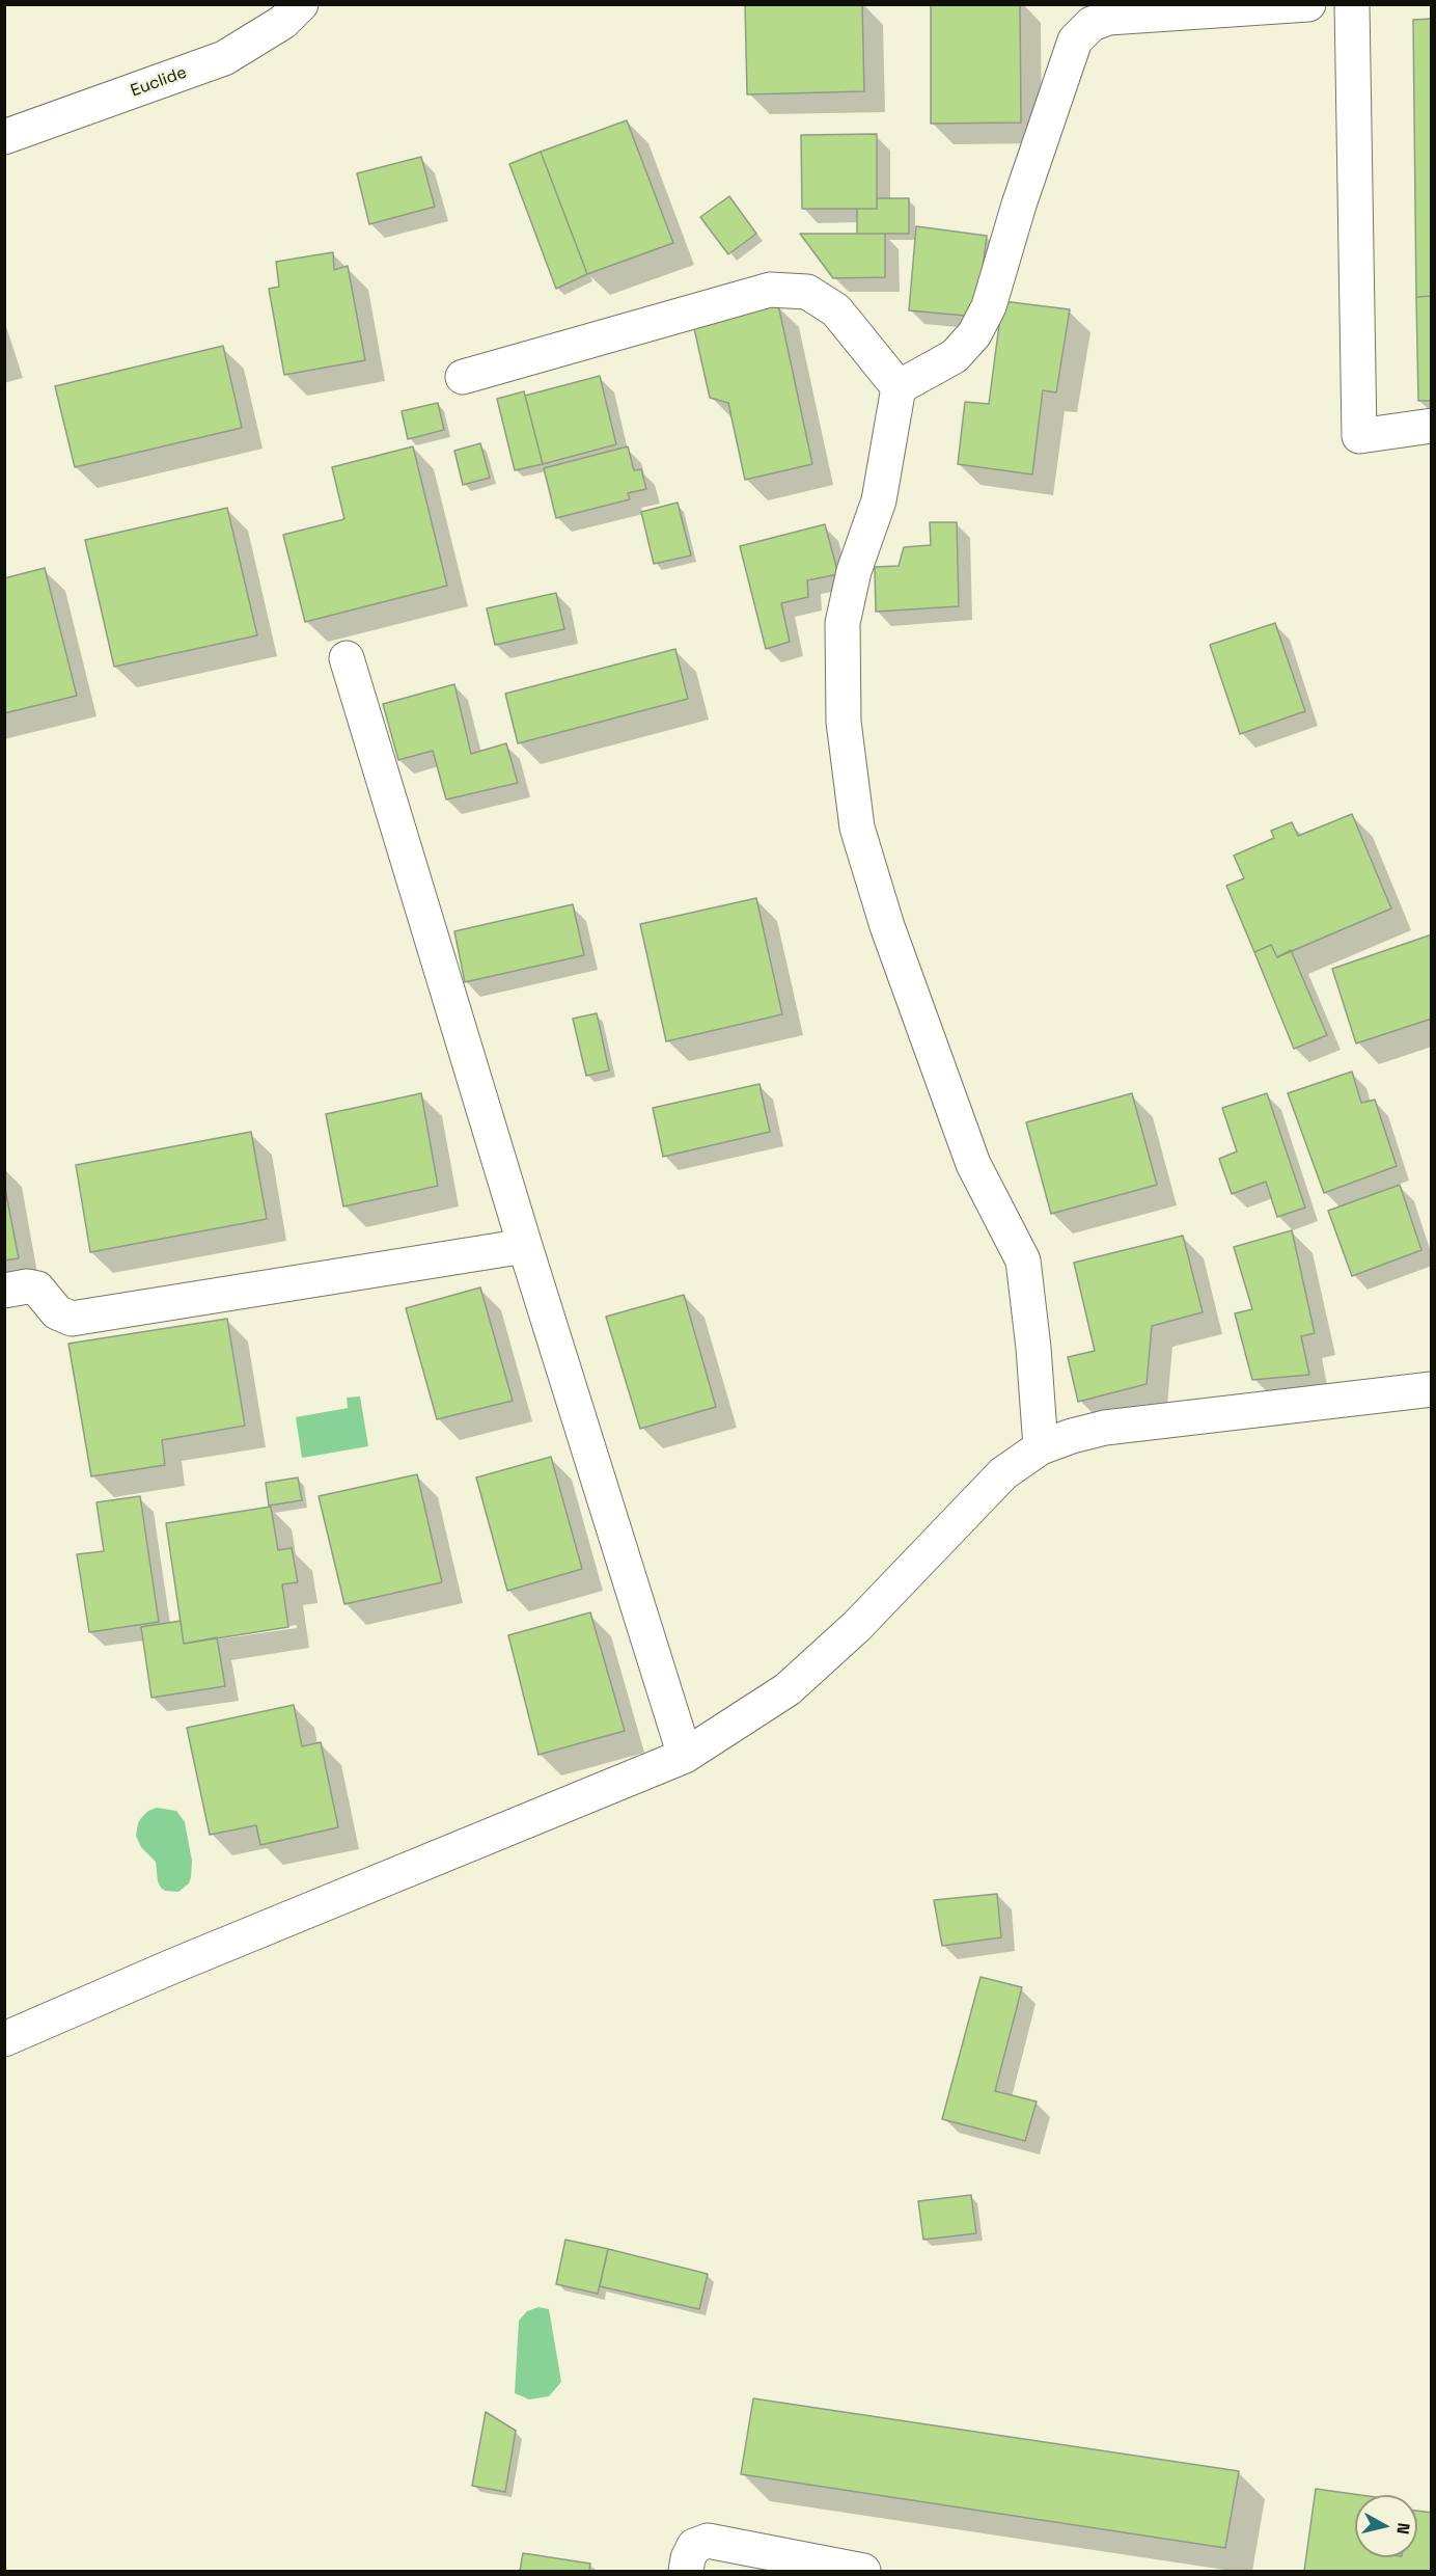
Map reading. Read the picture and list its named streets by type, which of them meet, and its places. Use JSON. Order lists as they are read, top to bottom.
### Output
{
  "streets": {
    "street": ["Euclide"]
  },
  "north": "right"
}
